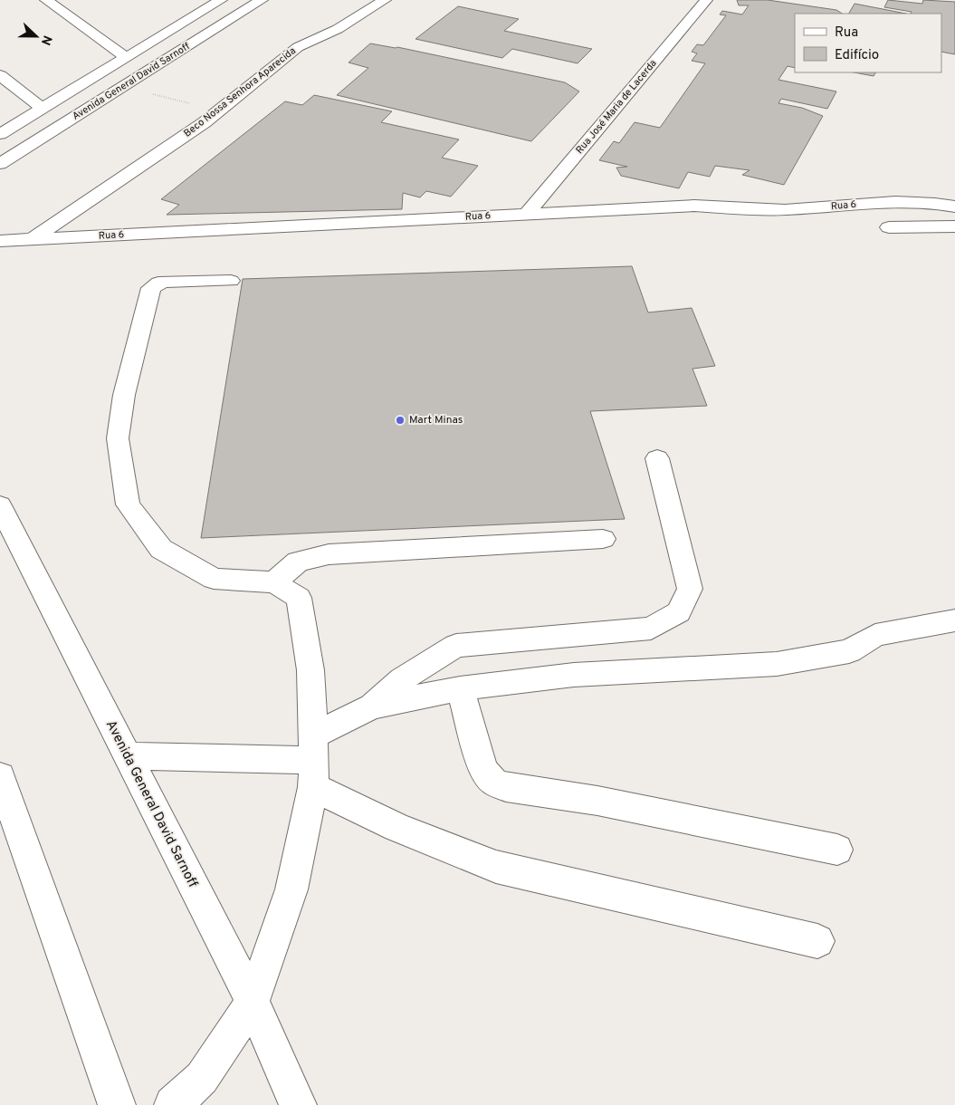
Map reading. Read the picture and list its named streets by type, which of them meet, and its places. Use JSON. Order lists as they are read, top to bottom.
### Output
{
  "streets": {
    "street": [
      "Avenida General David Sarnoff",
      "Beco Nossa Senhora Aparecida",
      "Rua José Maria de Lacerda",
      "Rua 6"
    ]
  },
  "crossings": [
    ["Beco Nossa Senhora Aparecida", "Rua 6"],
    ["Rua José Maria de Lacerda", "Rua 6"]
  ],
  "places": ["Mart Minas"],
  "legend": ["Rua", "Edifício"],
  "north": "right"
}
